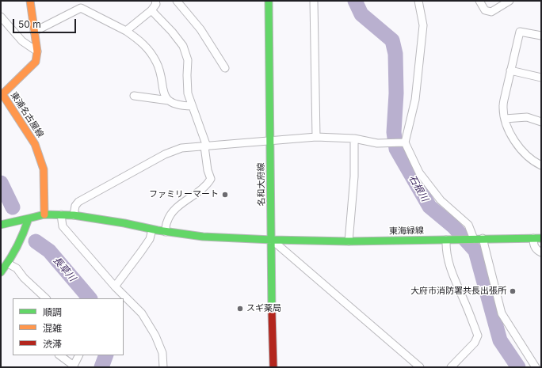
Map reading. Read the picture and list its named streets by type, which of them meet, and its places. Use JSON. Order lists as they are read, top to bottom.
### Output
{
  "streets": {
    "main road": ["東浦名古屋線", "名和大府線", "東海緑線"]
  },
  "crossings": [
    ["名和大府線", "東海緑線"]
  ],
  "water": ["石根川", "長草川"],
  "places": ["ファミリーマート", "大府市消防署共長出張所", "スギ薬局"],
  "legend": ["順調", "混雑", "渋滞"],
  "scale_bar": "50 m"
}
